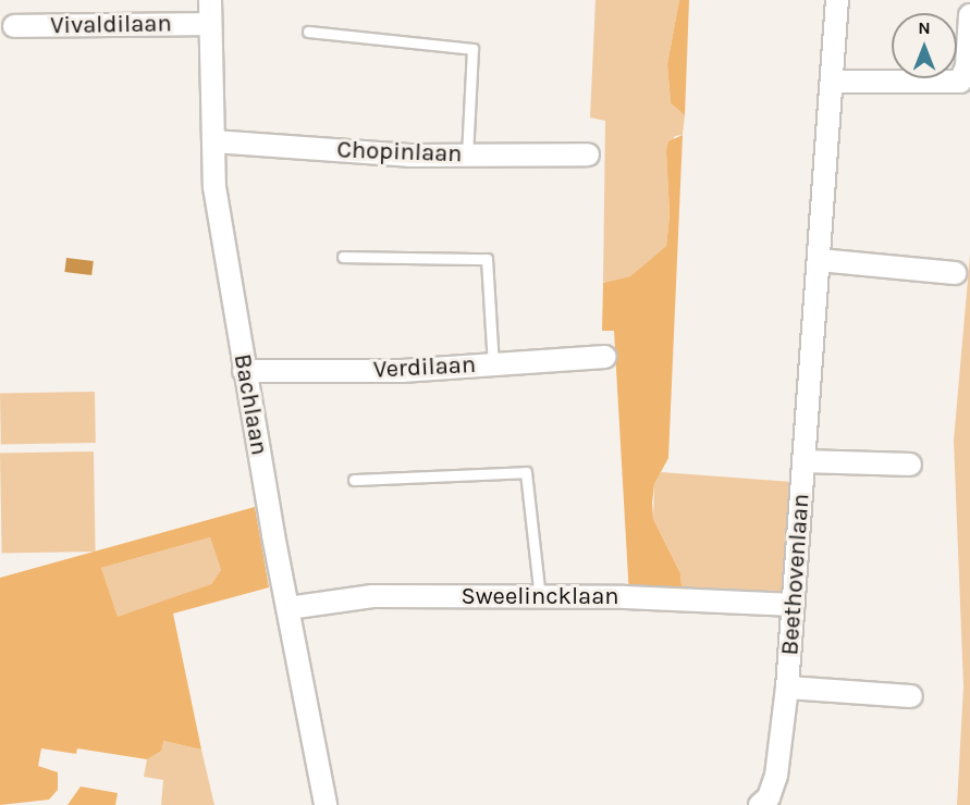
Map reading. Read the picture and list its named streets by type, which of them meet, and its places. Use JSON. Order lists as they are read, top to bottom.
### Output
{
  "streets": {
    "street": [
      "Vivaldilaan",
      "Chopinlaan",
      "Verdilaan",
      "Bachlaan",
      "Beethovenlaan",
      "Sweelincklaan"
    ]
  },
  "crossings": [
    ["Vivaldilaan", "Bachlaan"],
    ["Chopinlaan", "Bachlaan"],
    ["Verdilaan", "Bachlaan"],
    ["Bachlaan", "Sweelincklaan"],
    ["Beethovenlaan", "Sweelincklaan"]
  ],
  "north": "top"
}
